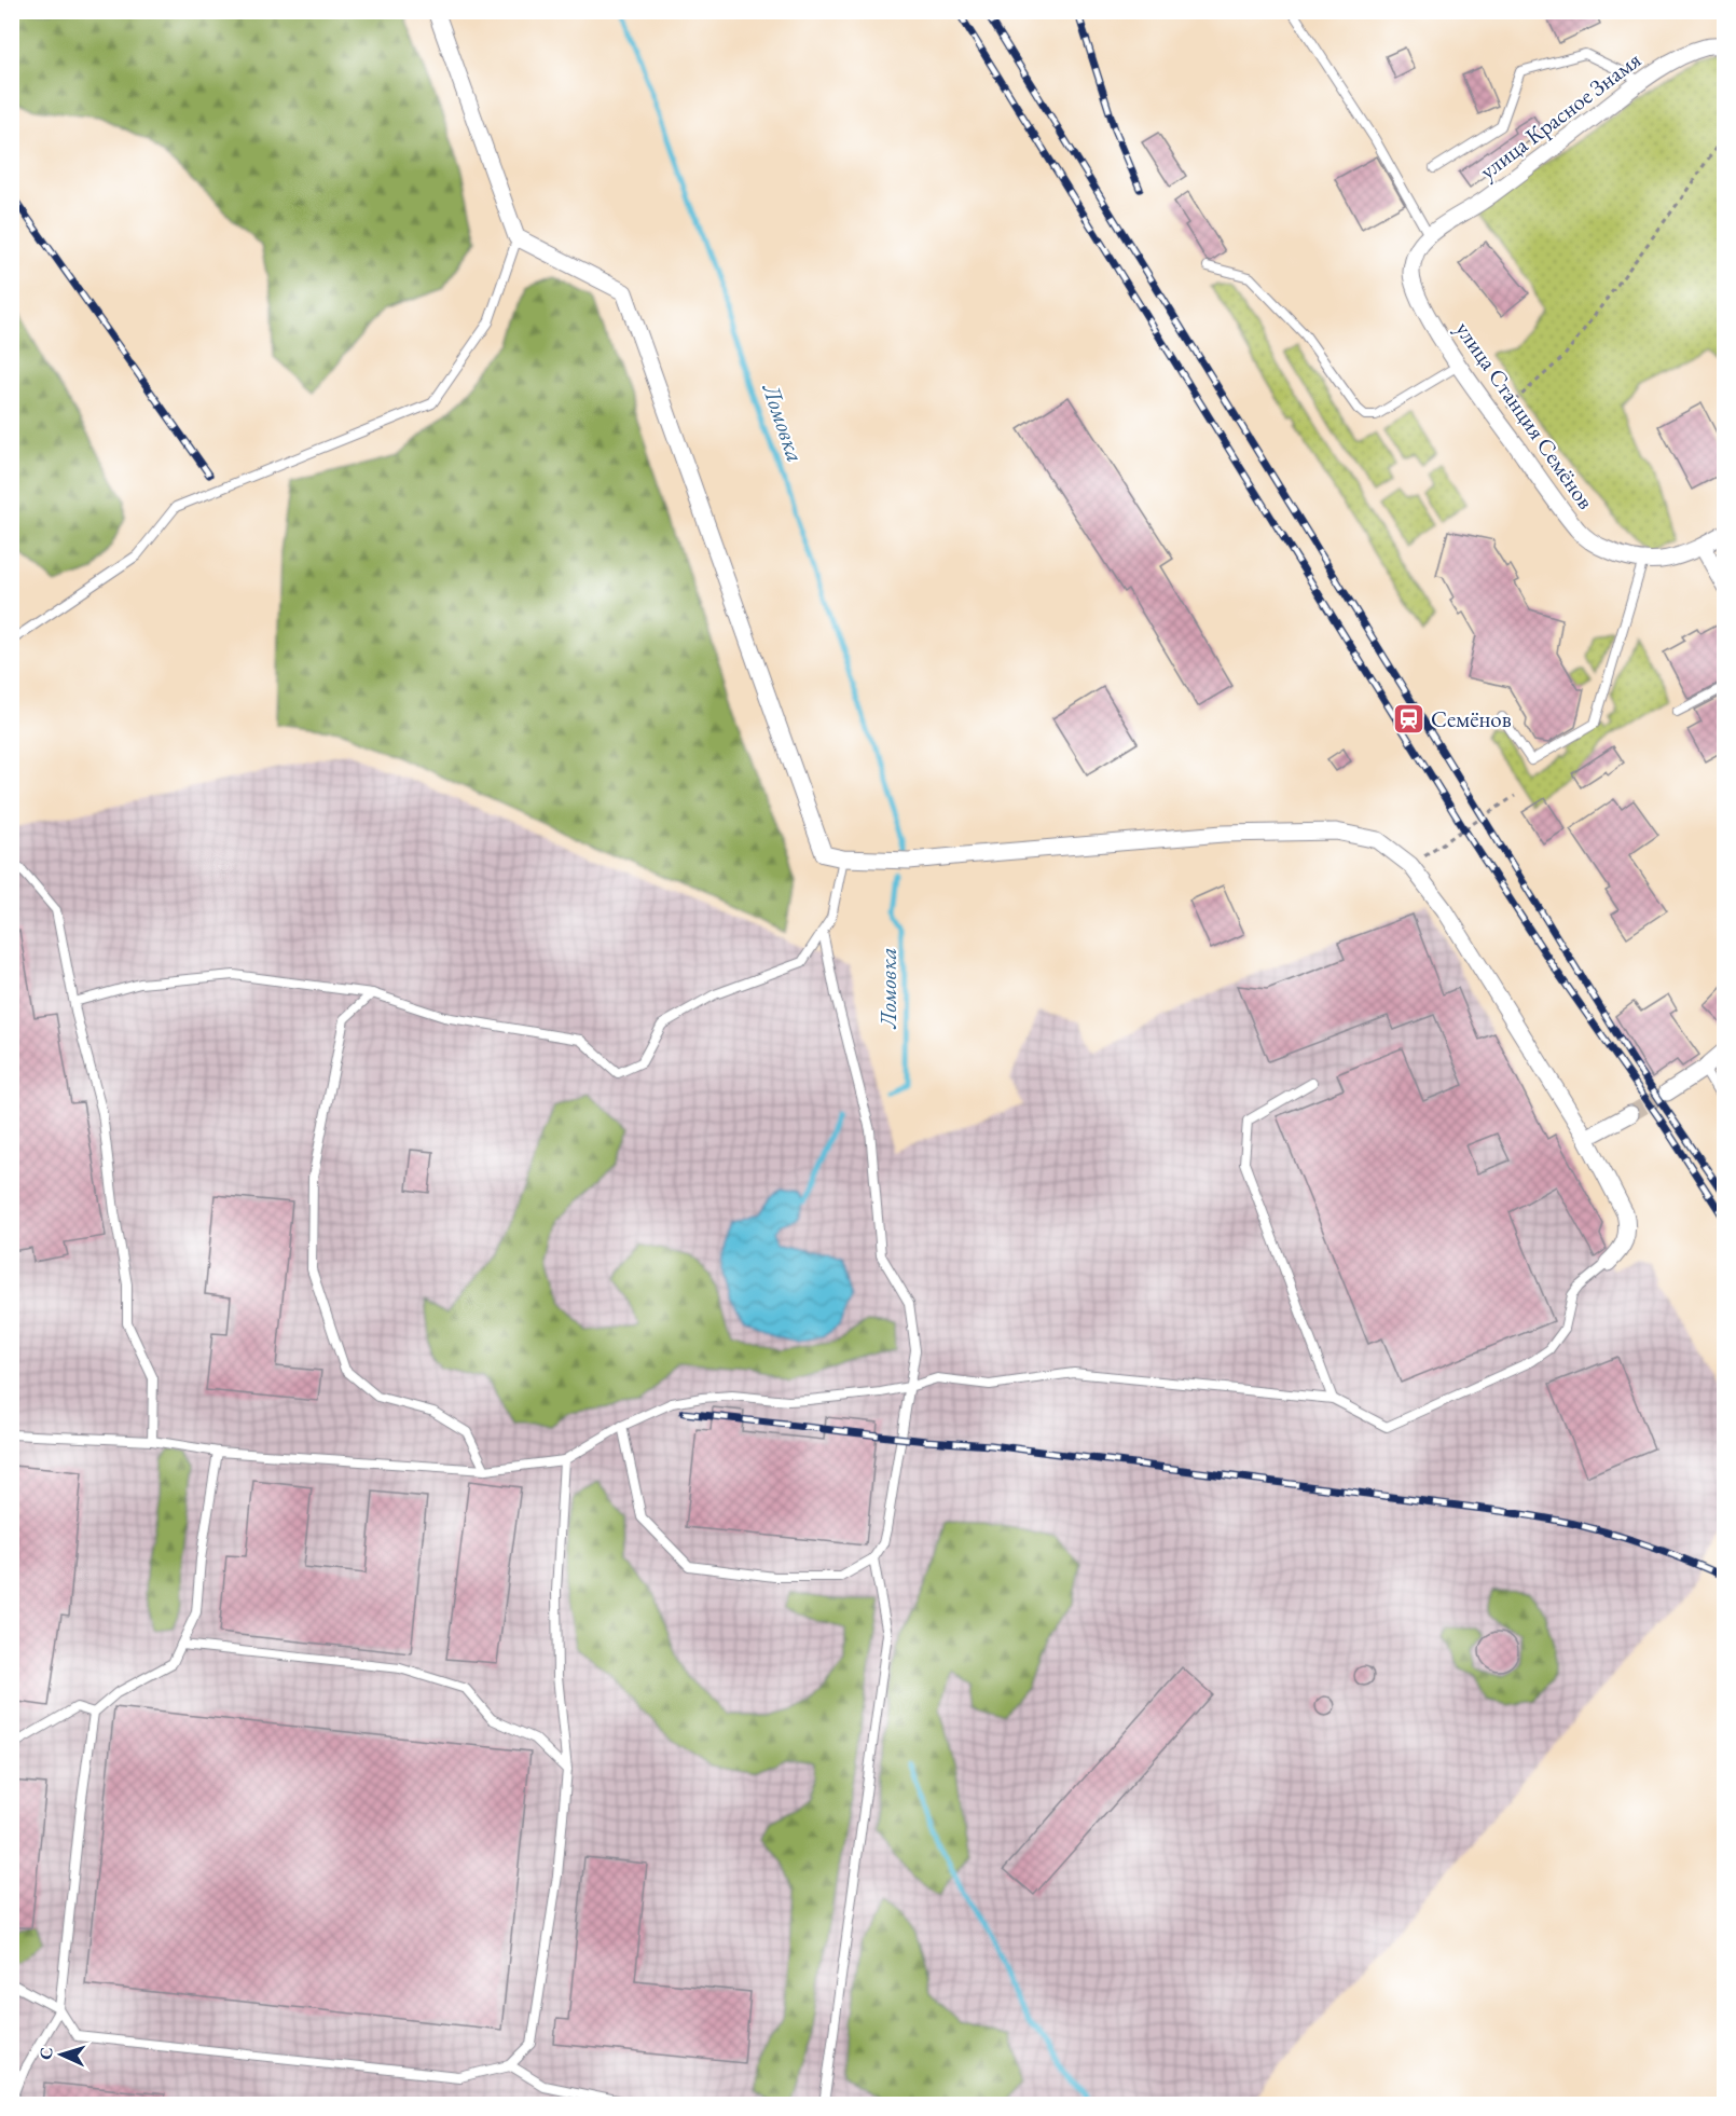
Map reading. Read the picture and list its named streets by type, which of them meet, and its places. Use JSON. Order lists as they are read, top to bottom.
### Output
{
  "streets": {
    "street": ["улица Красное Знамя", "улица Станция Семёнов"]
  },
  "crossings": [
    ["улица Красное Знамя", "улица Станция Семёнов"]
  ],
  "water": ["Ломовка"],
  "places": {
    "station": ["Семёнов"]
  },
  "north": "left"
}
